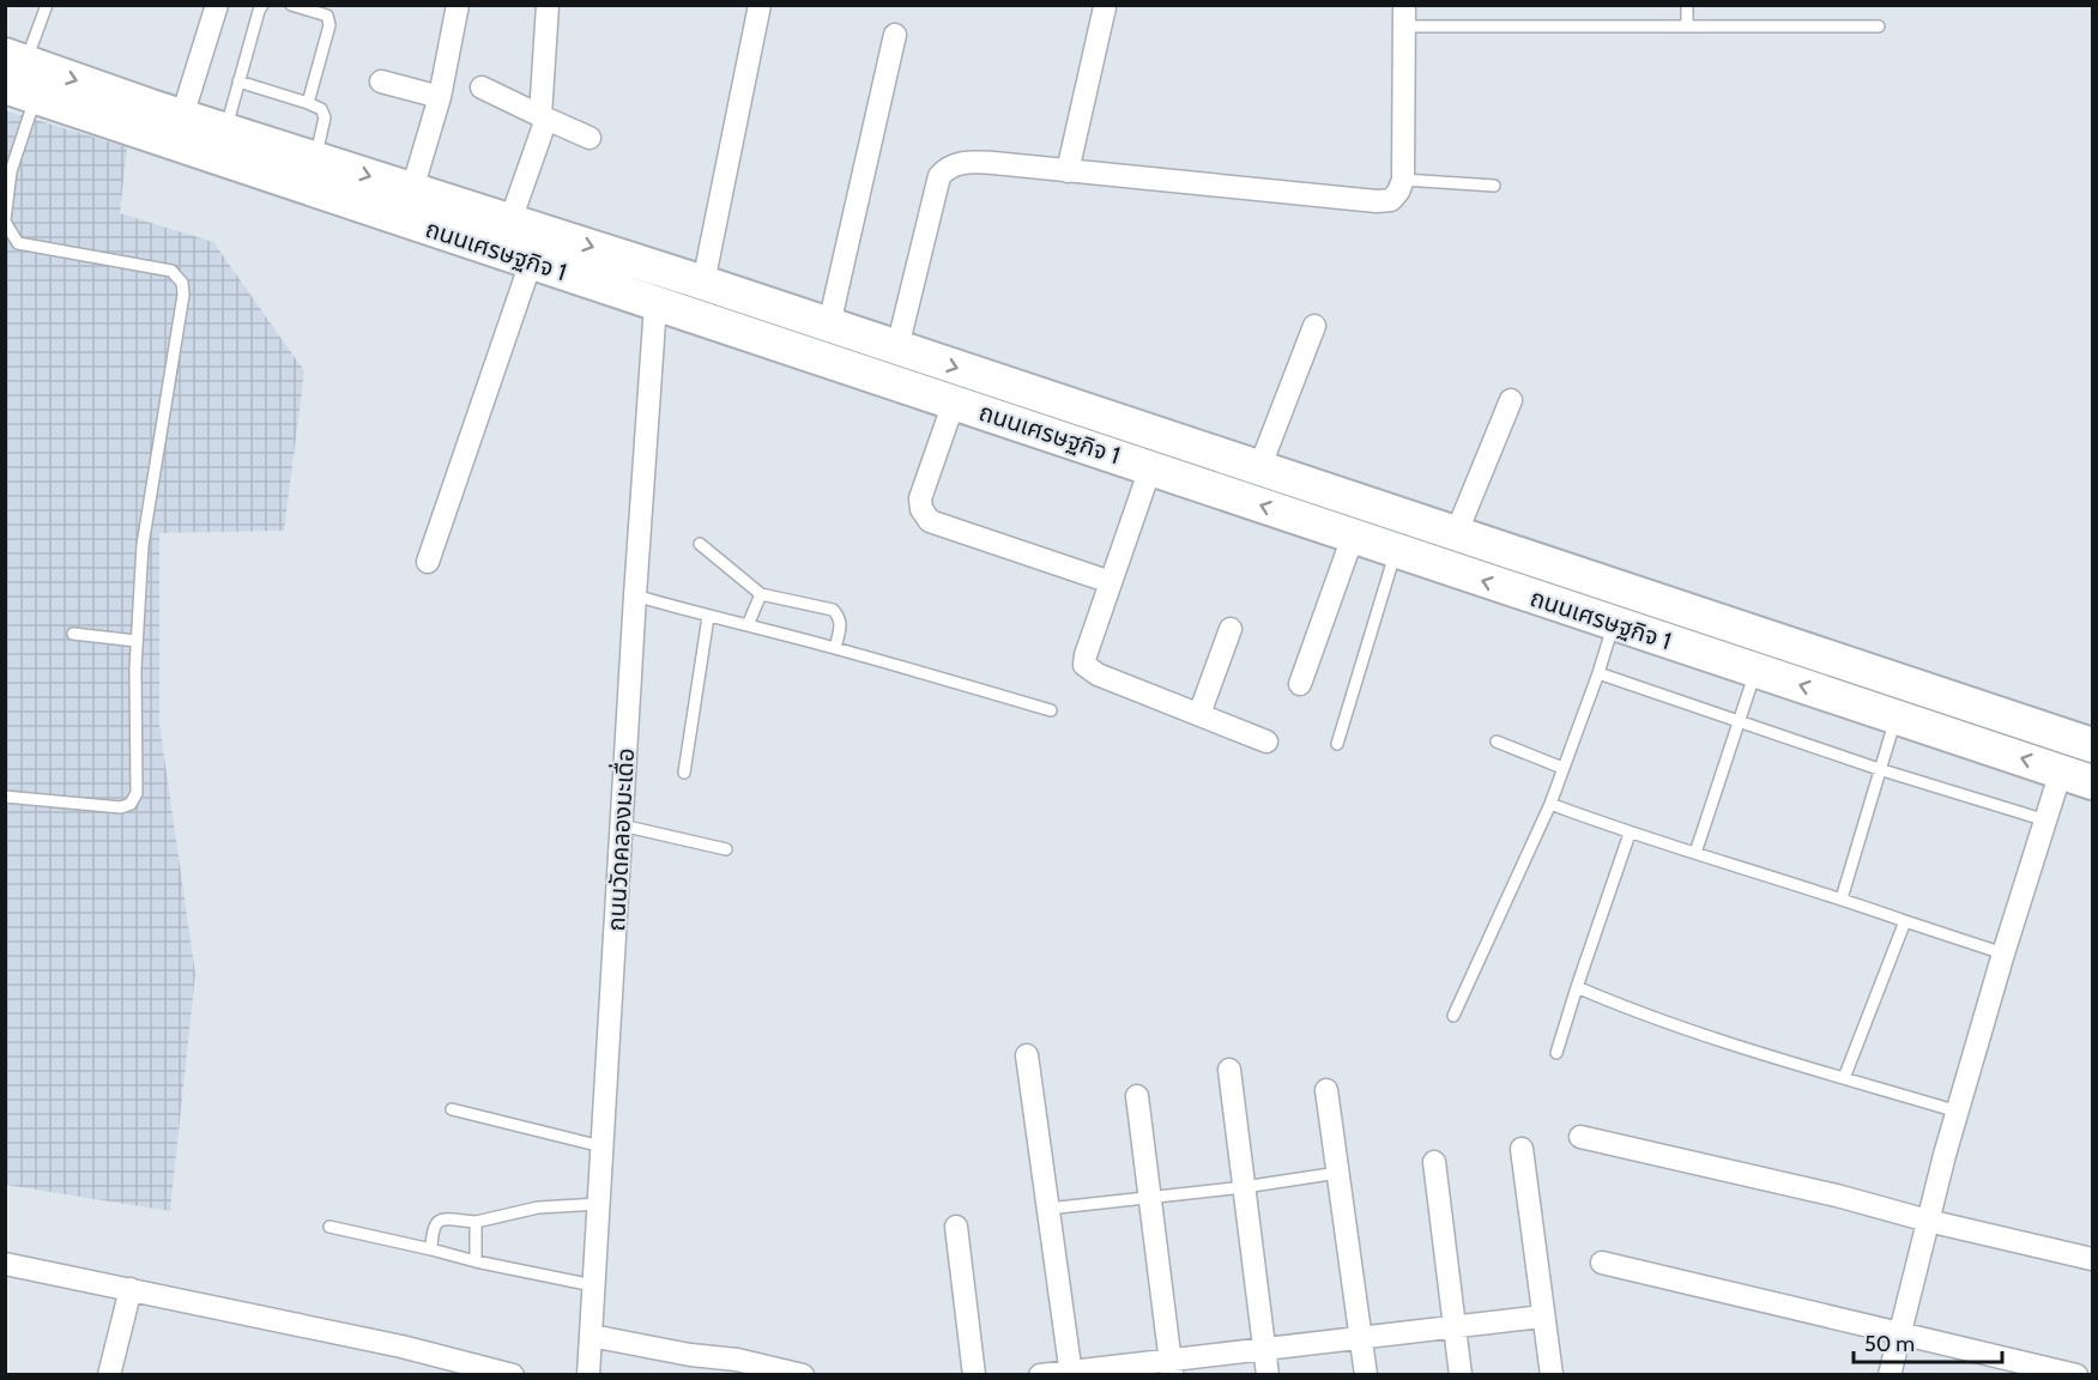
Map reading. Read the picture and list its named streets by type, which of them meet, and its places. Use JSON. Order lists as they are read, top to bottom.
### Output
{
  "streets": {
    "main road": ["ถนนเศรษฐกิจ 1"],
    "street": ["ถนนวัดคลองมะเดื่อ"]
  },
  "crossings": [
    ["ถนนเศรษฐกิจ 1", "ถนนวัดคลองมะเดื่อ"]
  ],
  "scale_bar": "50 m"
}
